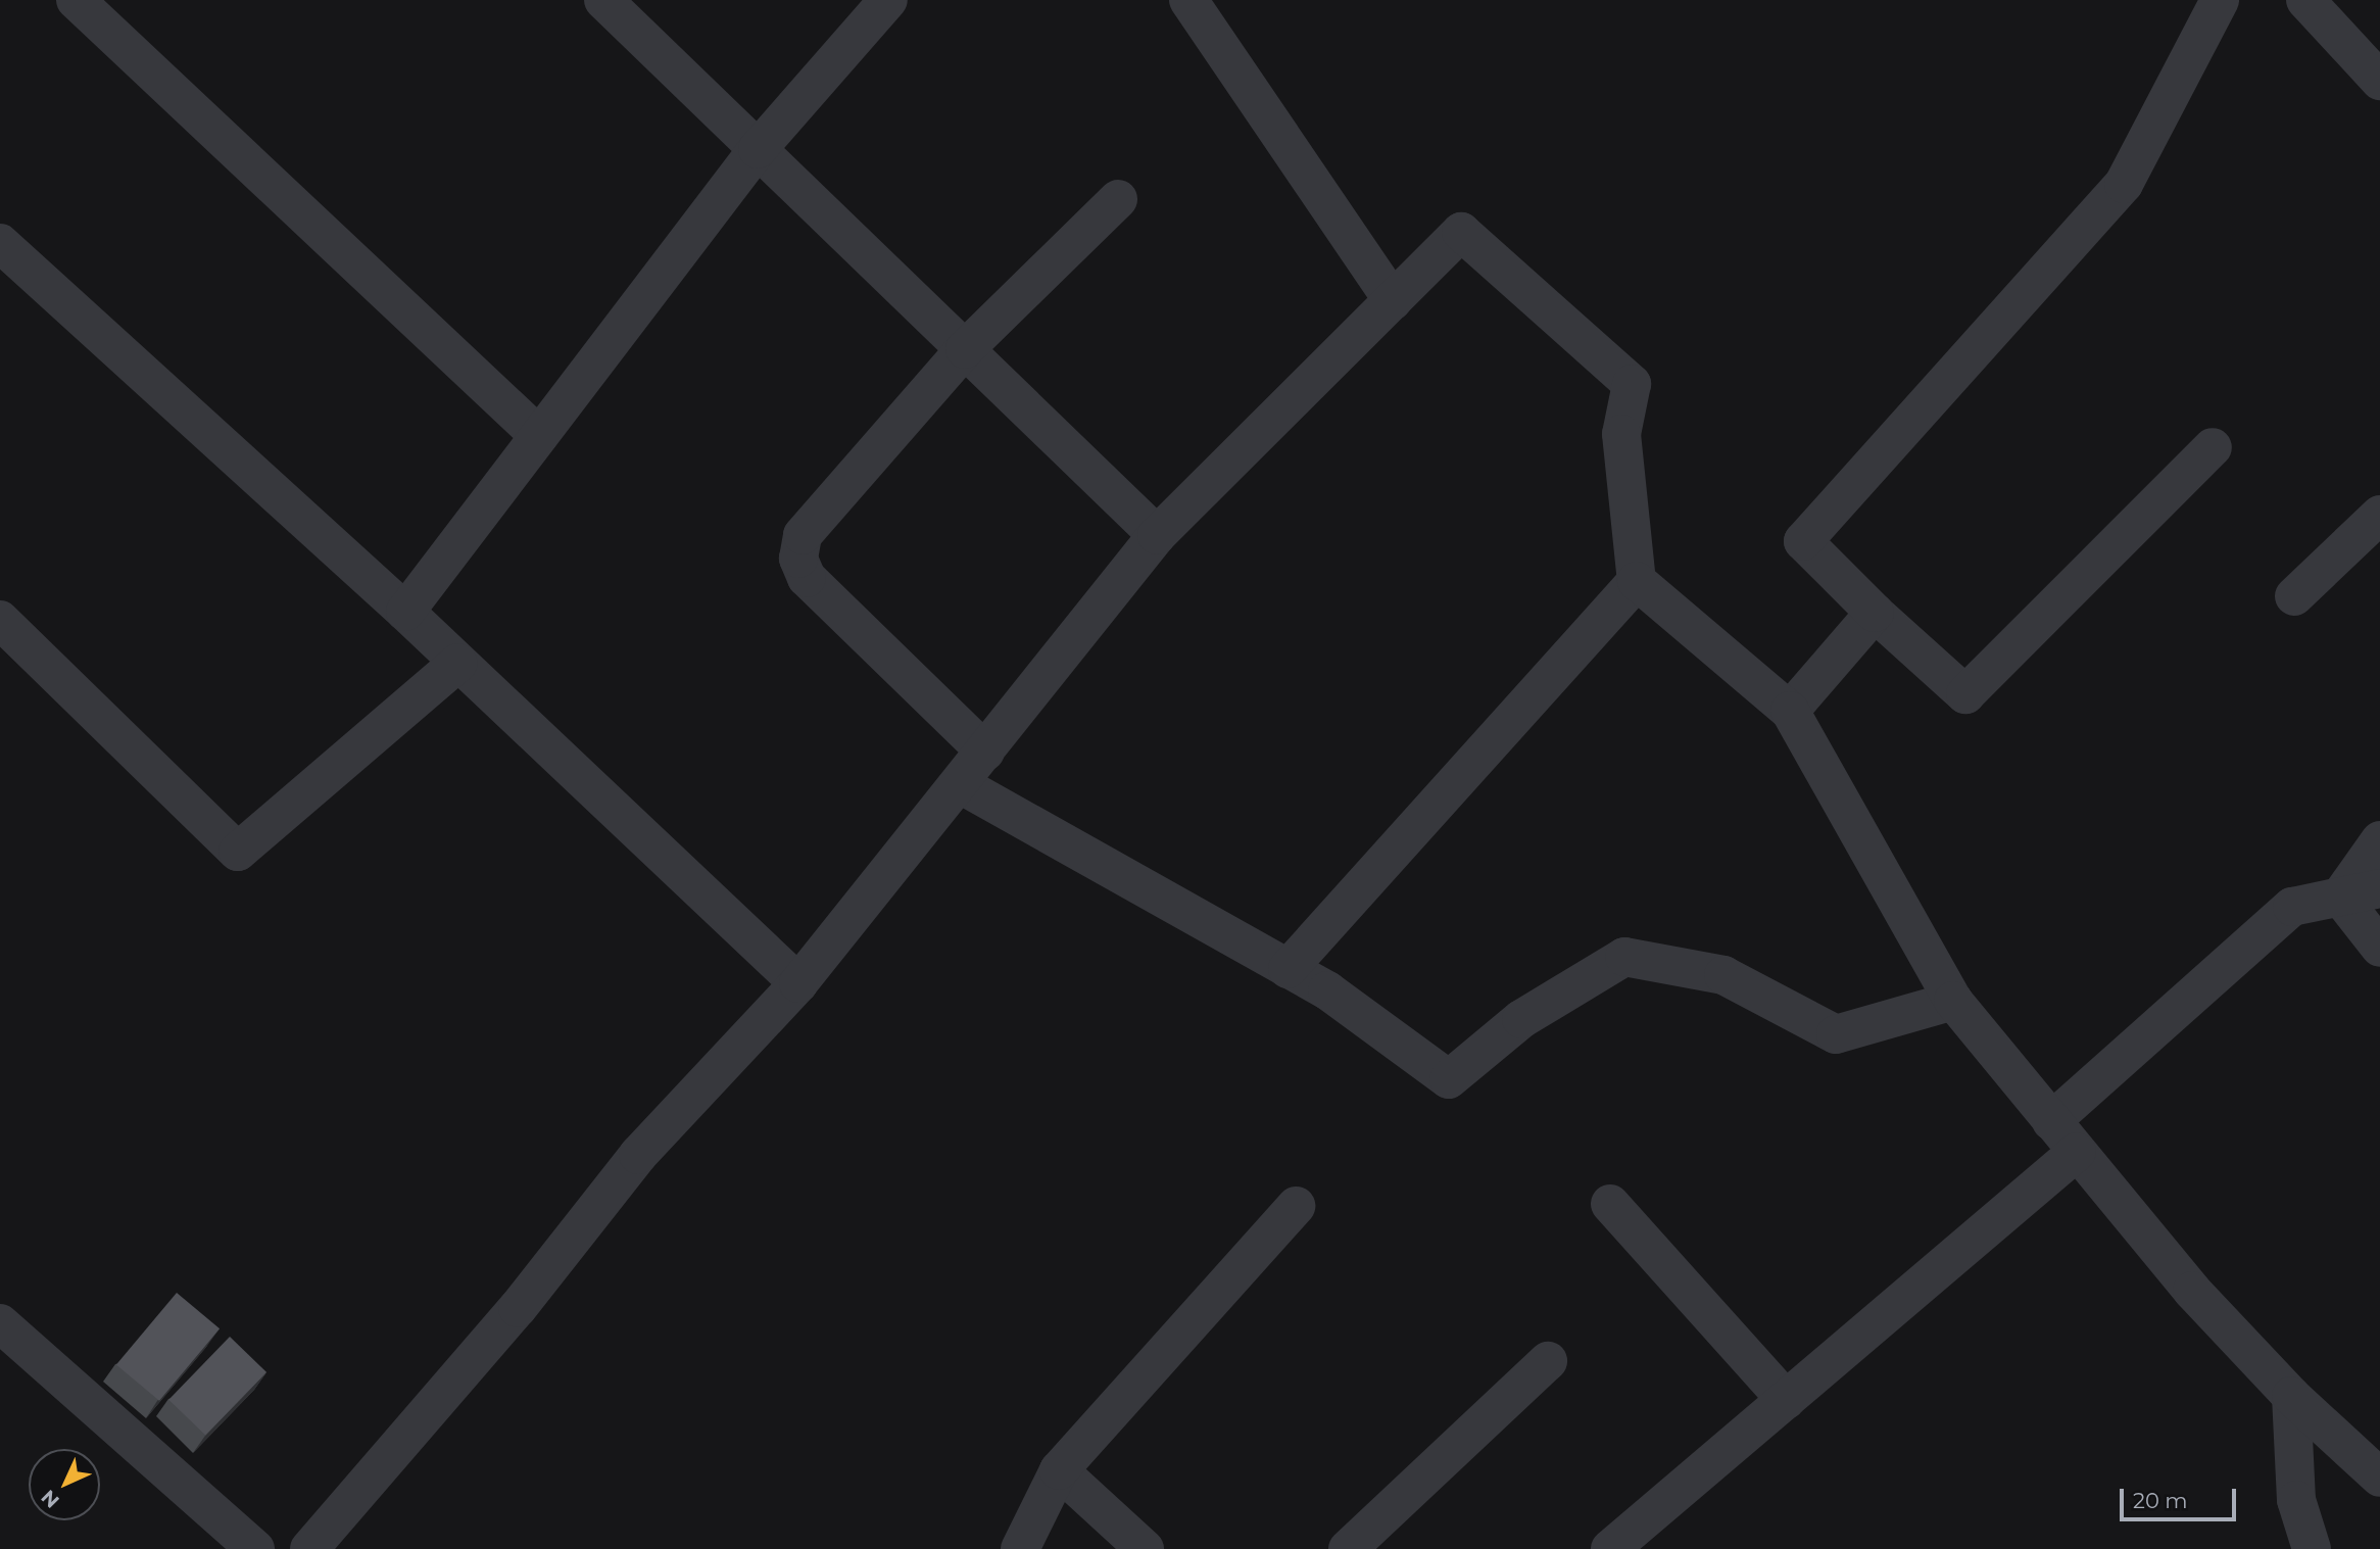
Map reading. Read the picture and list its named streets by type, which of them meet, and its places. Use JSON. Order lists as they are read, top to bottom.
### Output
{
  "scale_bar": "20 m",
  "north": "bottom left"
}
